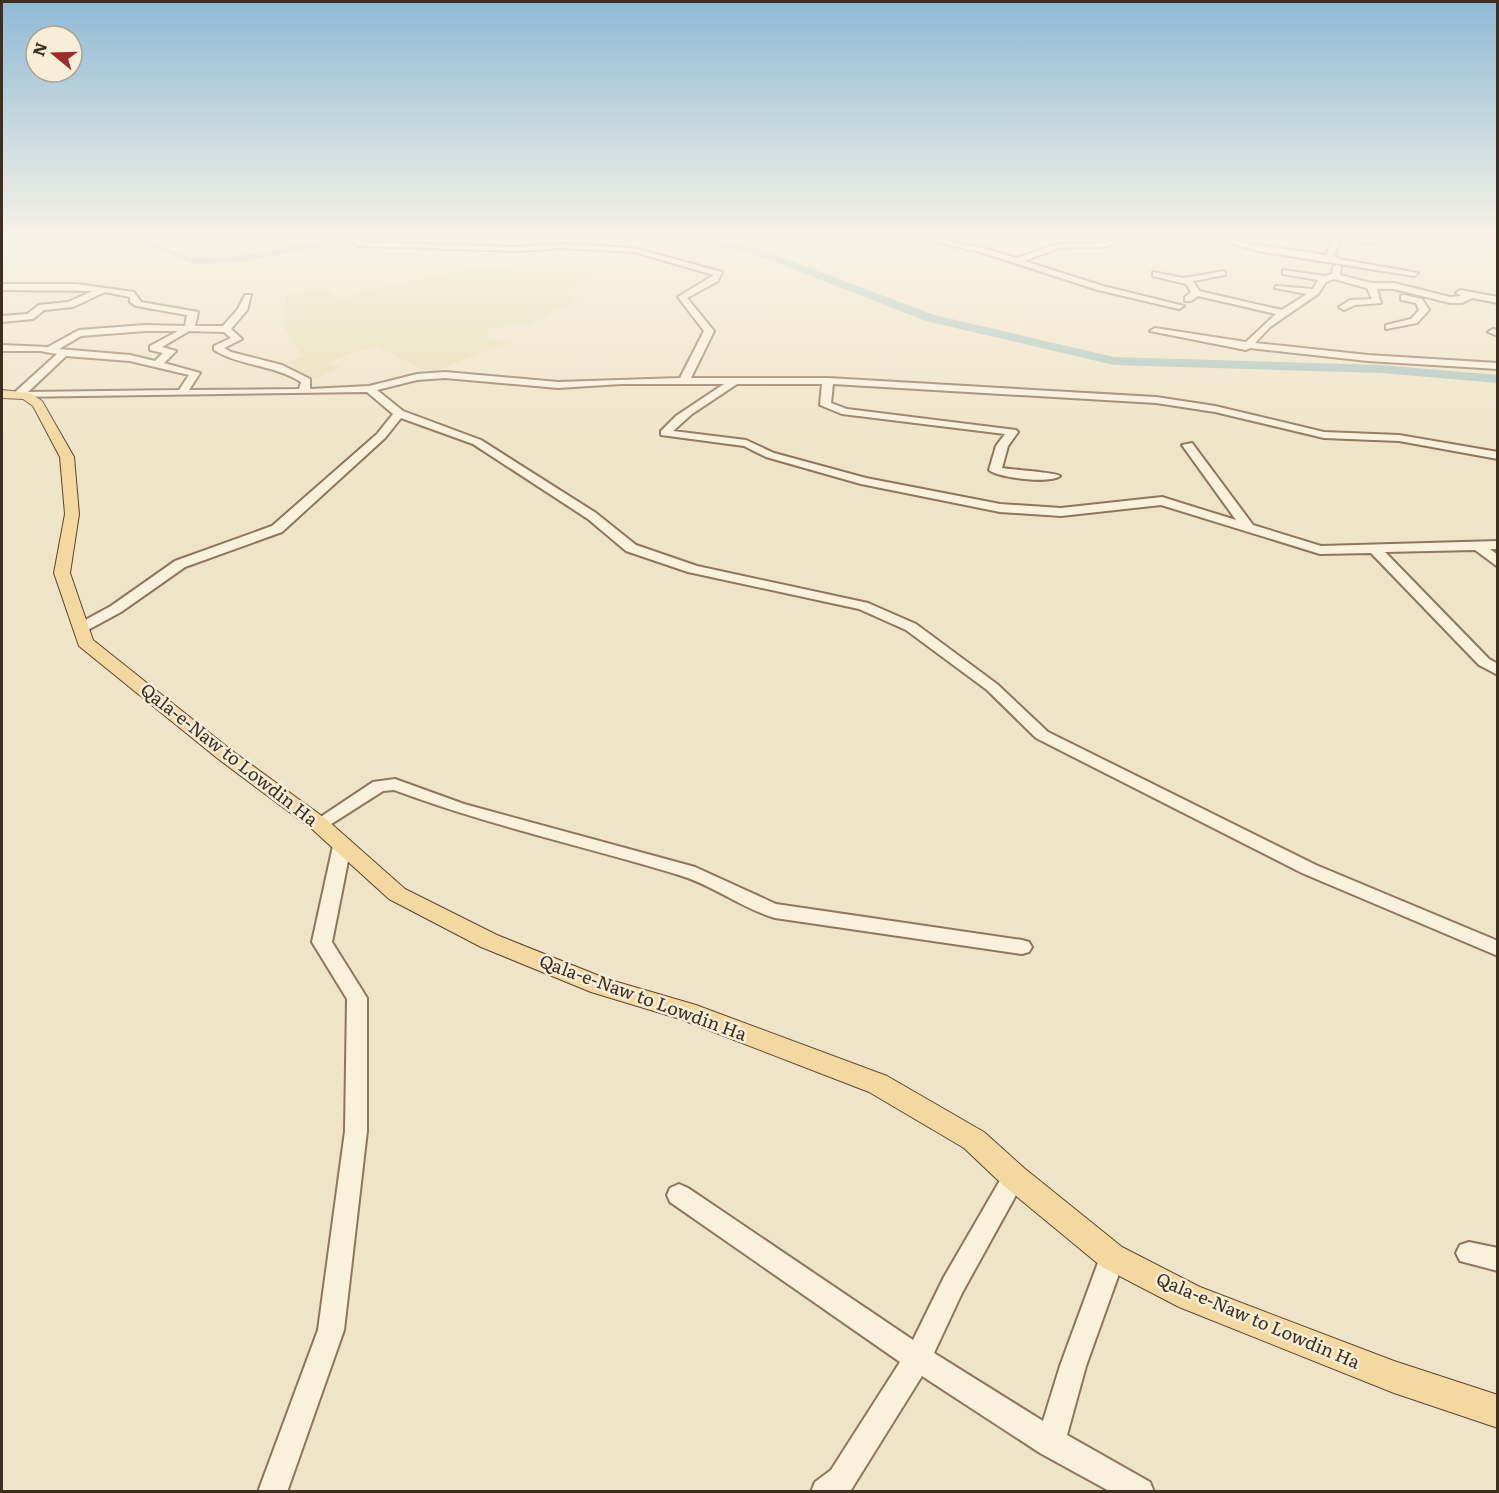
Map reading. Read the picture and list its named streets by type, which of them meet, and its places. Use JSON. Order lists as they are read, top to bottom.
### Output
{
  "streets": {
    "main road": ["Qala-e-Naw to Lowdin Ha"]
  },
  "north": "left"
}
